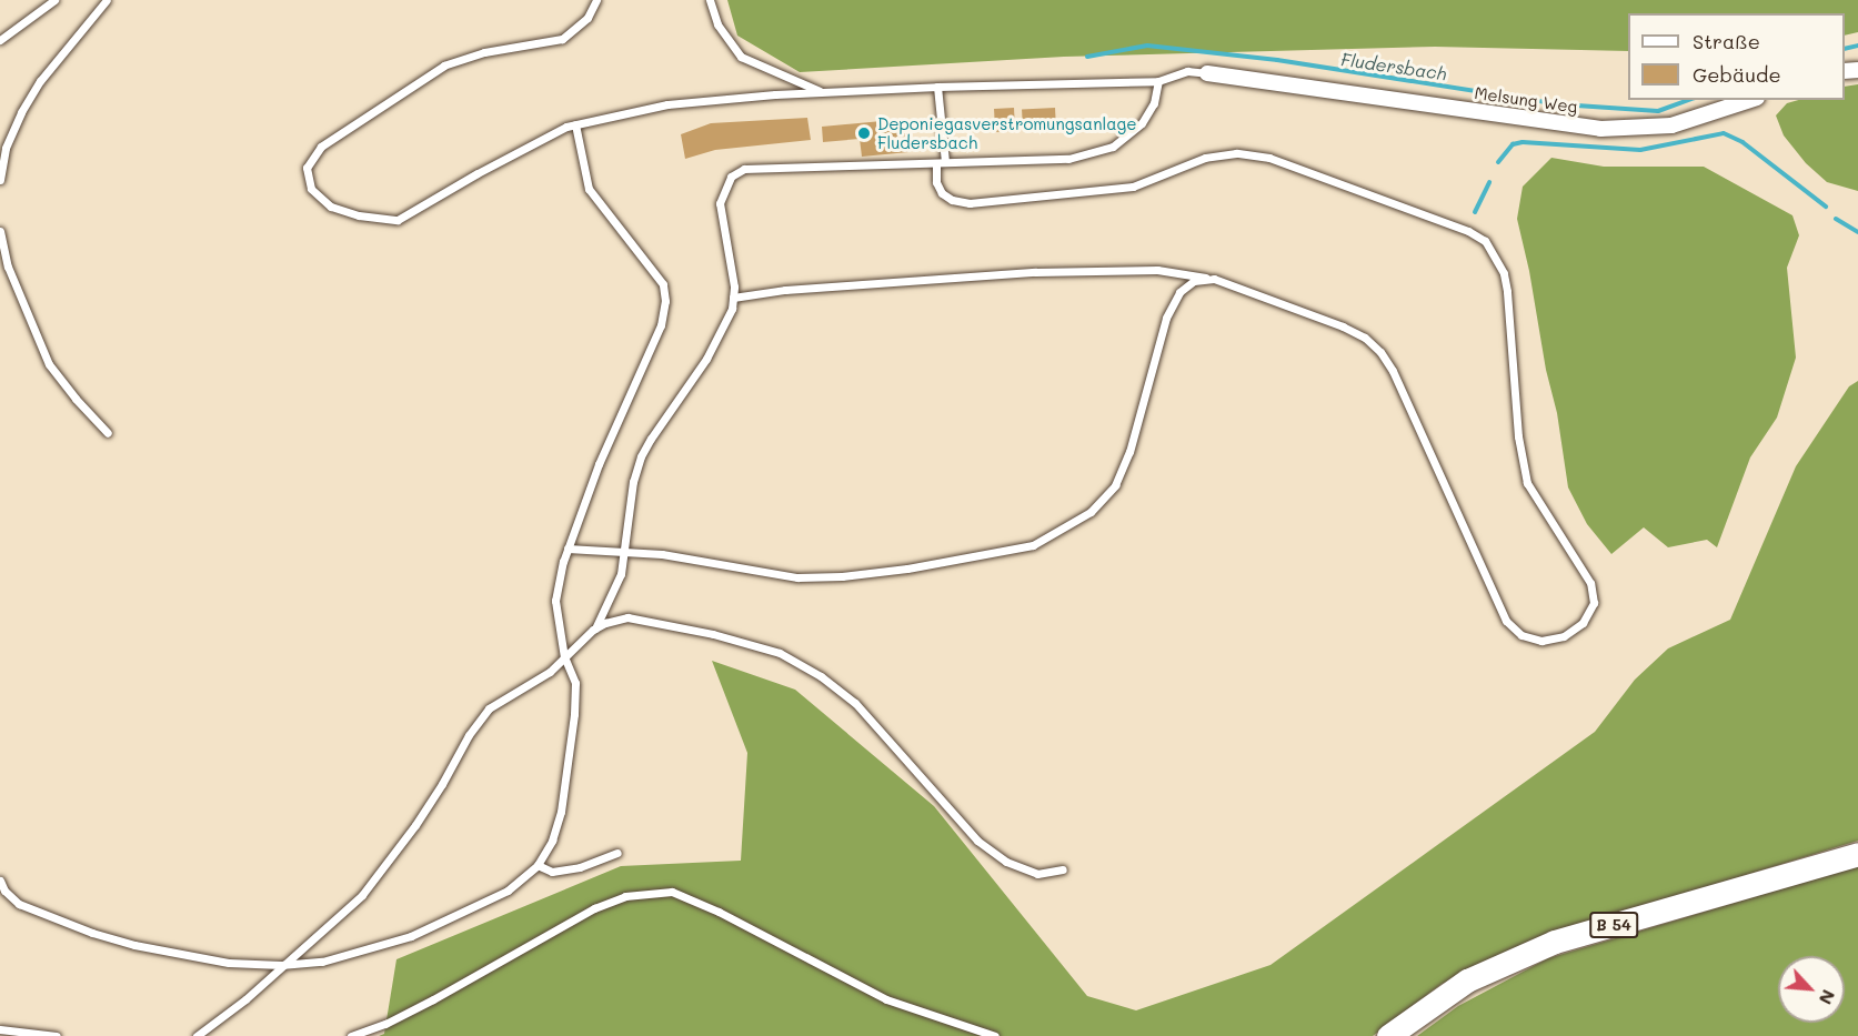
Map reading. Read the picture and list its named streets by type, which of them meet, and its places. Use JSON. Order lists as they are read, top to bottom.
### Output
{
  "streets": {
    "main road": ["B 54"],
    "street": ["Melsung Weg"]
  },
  "water": ["Fludersbach"],
  "places": ["Deponiegasverstromungsanlage Fludersbach"],
  "legend": ["Straße", "Gebäude"],
  "north": "bottom right"
}
